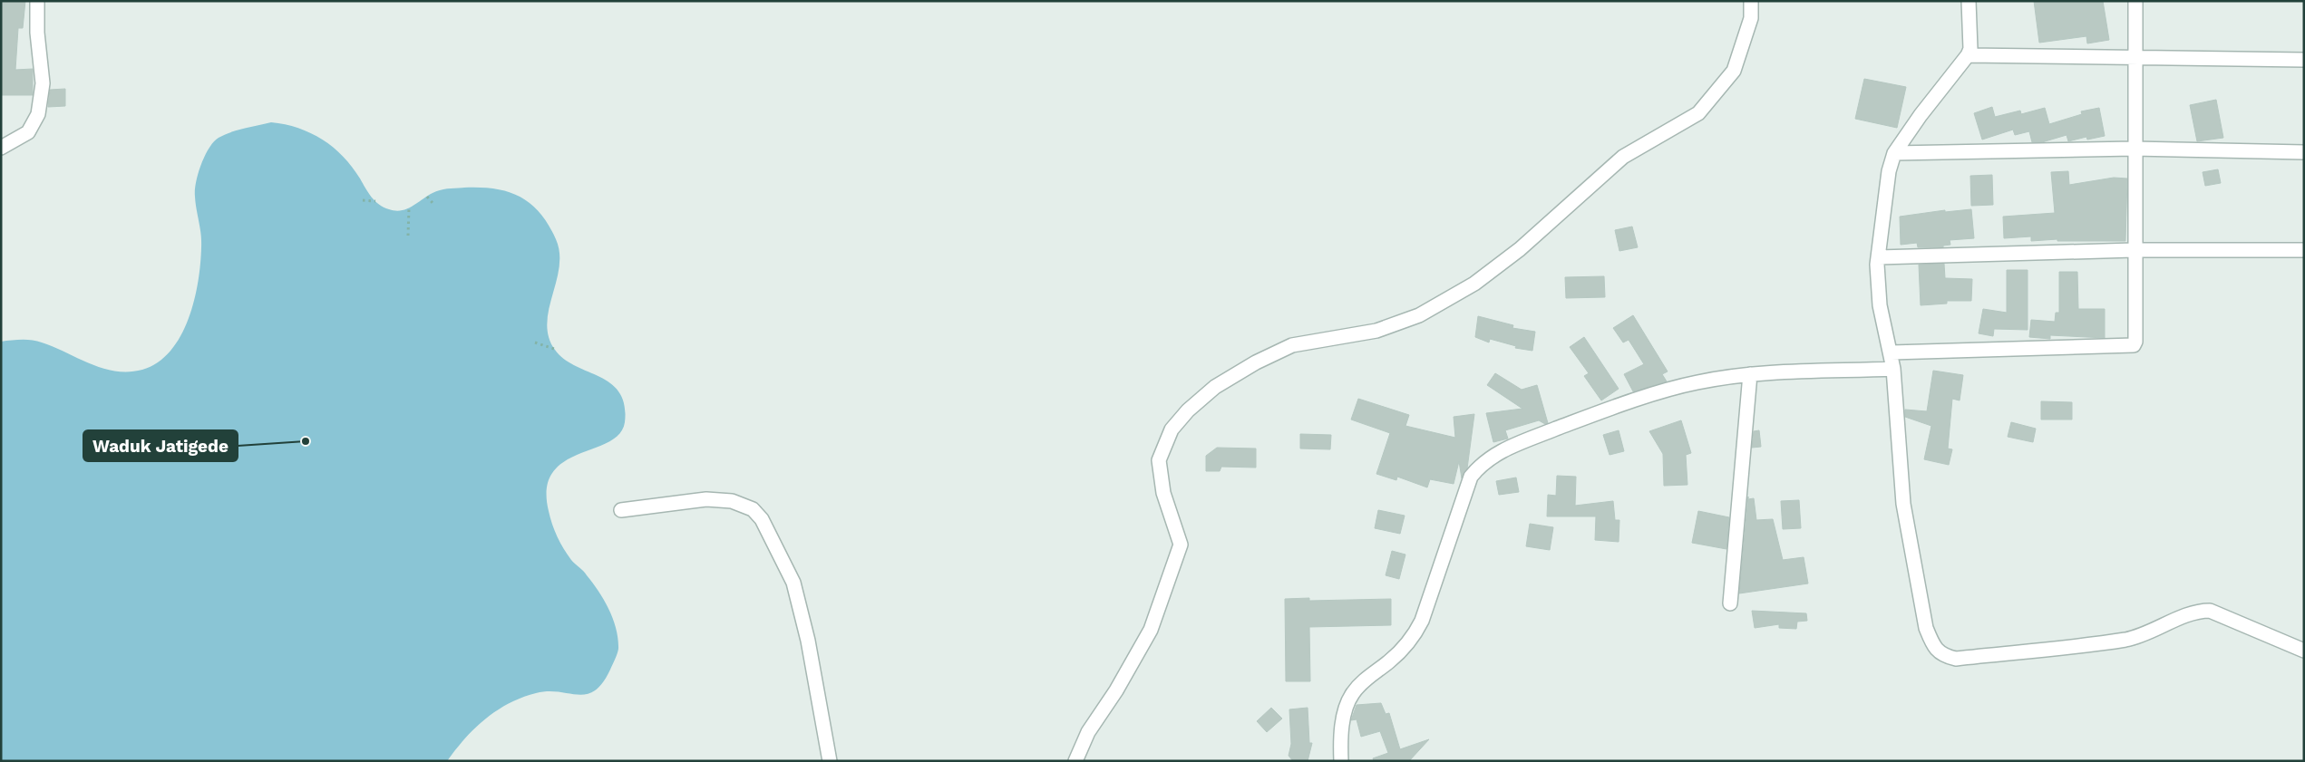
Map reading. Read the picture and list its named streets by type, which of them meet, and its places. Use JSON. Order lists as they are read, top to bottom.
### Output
{
  "places": ["Waduk Jatigede"]
}
